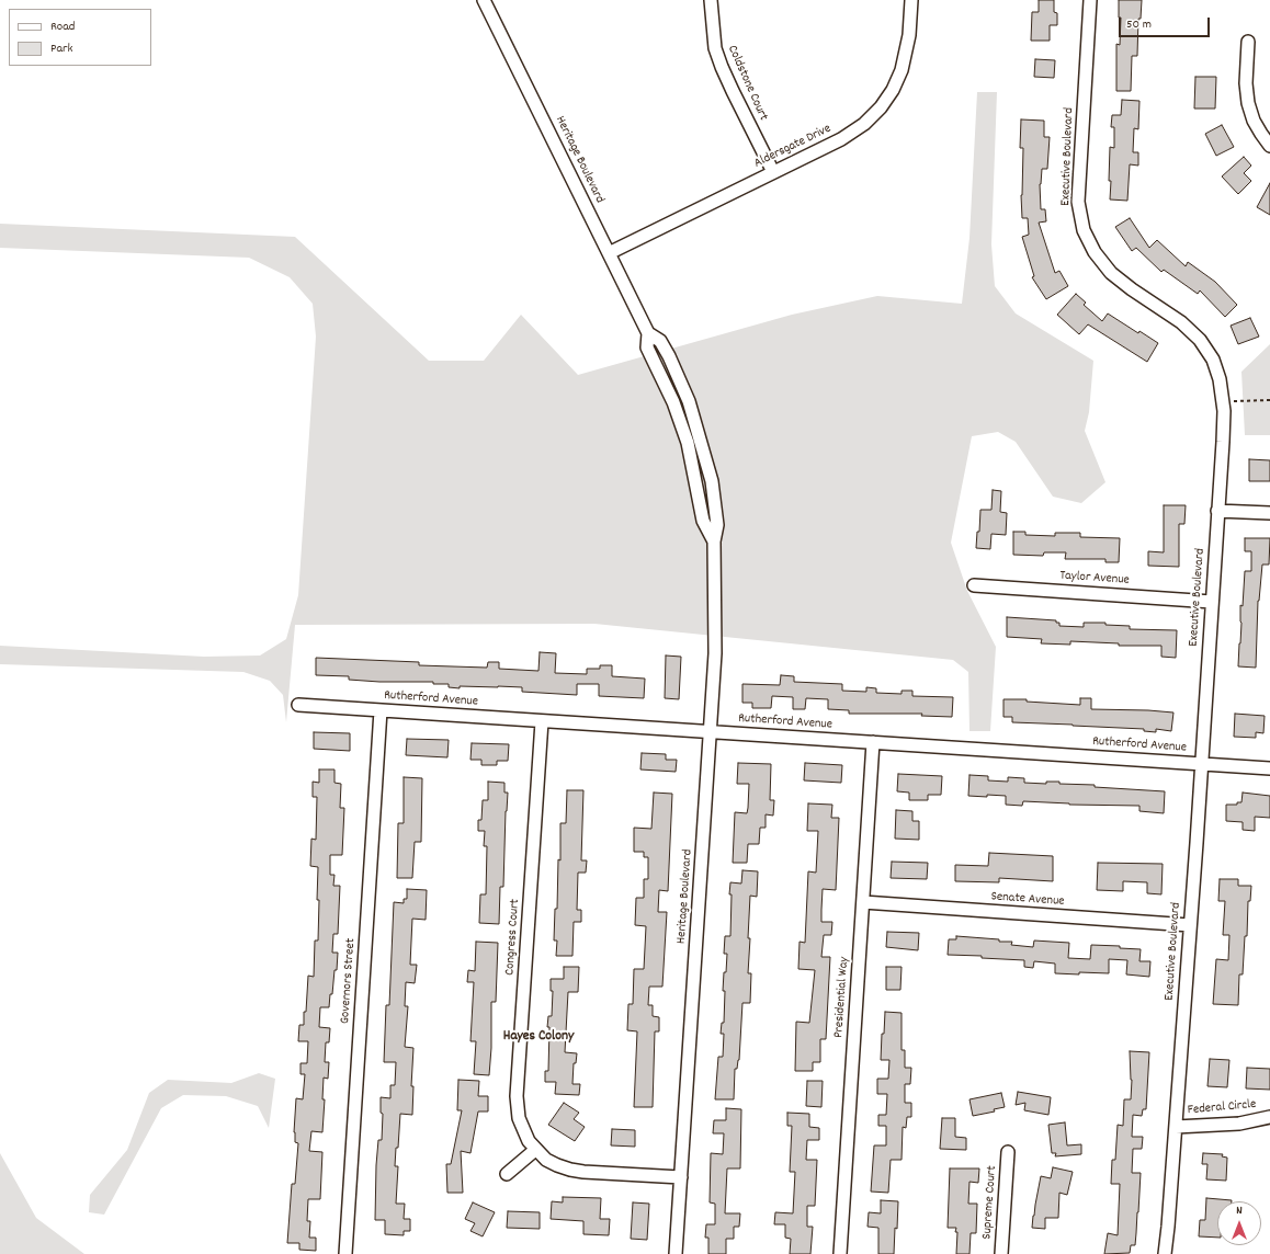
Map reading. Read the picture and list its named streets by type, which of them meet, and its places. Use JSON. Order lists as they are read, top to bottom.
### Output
{
  "streets": {
    "street": [
      "Coldstone Court",
      "Aldersgate Drive",
      "Executive Boulevard",
      "Heritage Boulevard",
      "Taylor Avenue",
      "Rutherford Avenue",
      "Senate Avenue",
      "Congress Court",
      "Governors Street",
      "Presidential Way",
      "Federal Circle",
      "Supreme Court"
    ]
  },
  "crossings": [
    ["Coldstone Court", "Aldersgate Drive"],
    ["Aldersgate Drive", "Heritage Boulevard"],
    ["Executive Boulevard", "Taylor Avenue"],
    ["Executive Boulevard", "Rutherford Avenue"],
    ["Executive Boulevard", "Senate Avenue"],
    ["Executive Boulevard", "Federal Circle"],
    ["Heritage Boulevard", "Rutherford Avenue"],
    ["Heritage Boulevard", "Congress Court"],
    ["Rutherford Avenue", "Congress Court"],
    ["Rutherford Avenue", "Governors Street"],
    ["Rutherford Avenue", "Presidential Way"],
    ["Senate Avenue", "Presidential Way"]
  ],
  "districts": ["Hayes Colony"],
  "legend": ["Road", "Park"],
  "scale_bar": "50 m",
  "north": "top"
}
